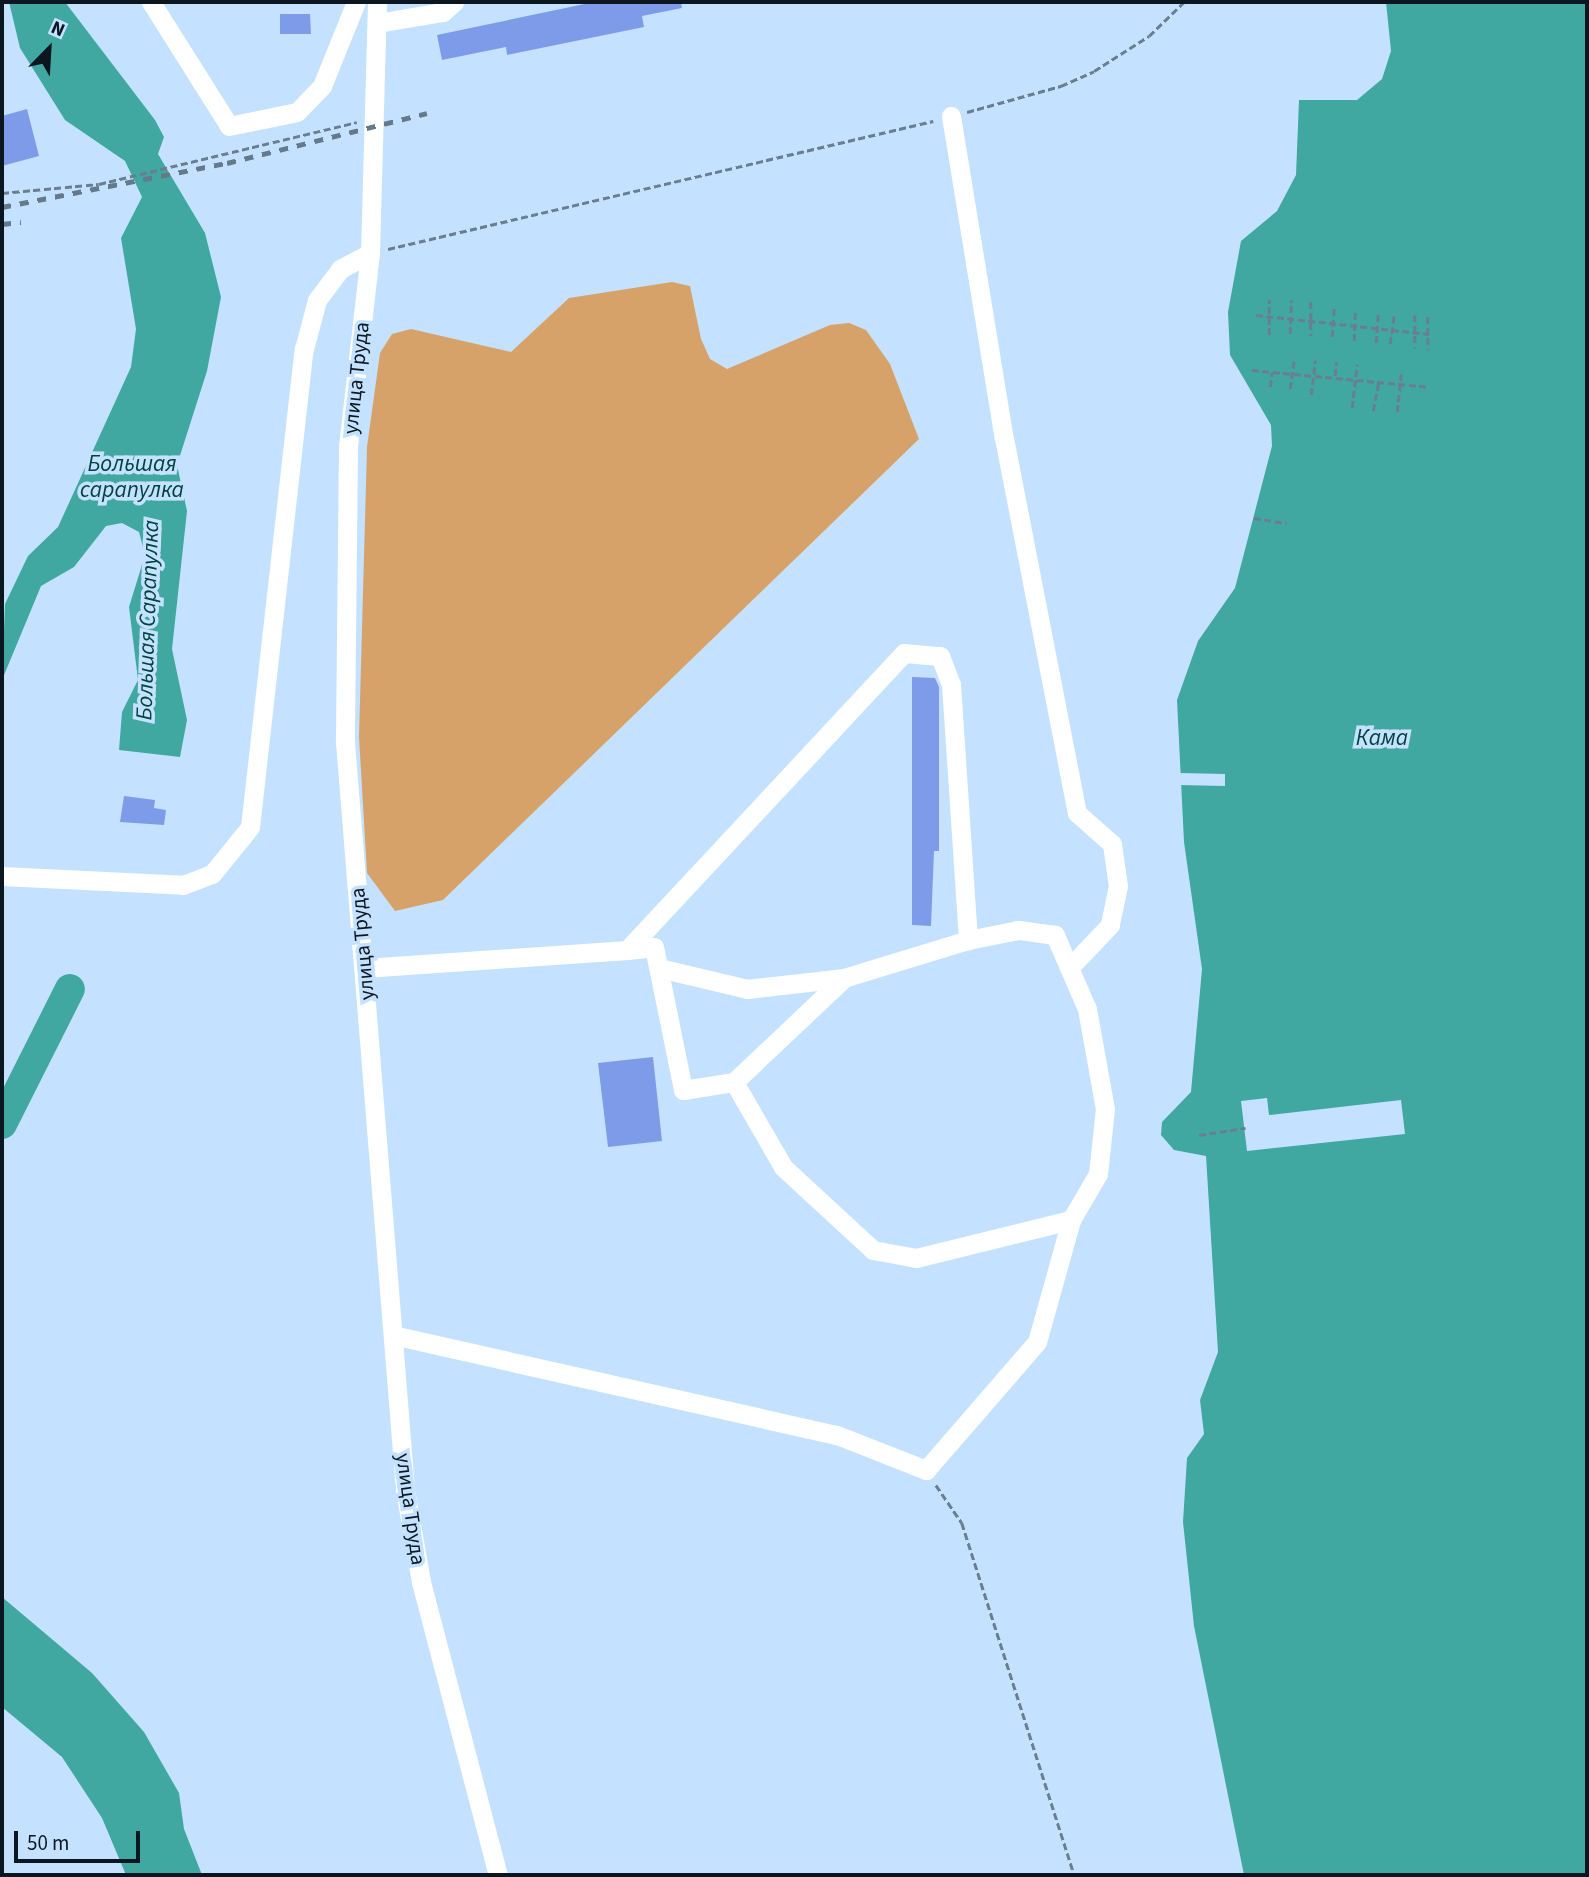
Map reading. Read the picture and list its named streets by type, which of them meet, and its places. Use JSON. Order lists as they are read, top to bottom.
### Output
{
  "streets": {
    "street": ["улица Труда"]
  },
  "water": ["Большая сарапулка", "Большая Сарапулка", "Кама"],
  "scale_bar": "50 m",
  "north": "top right"
}
